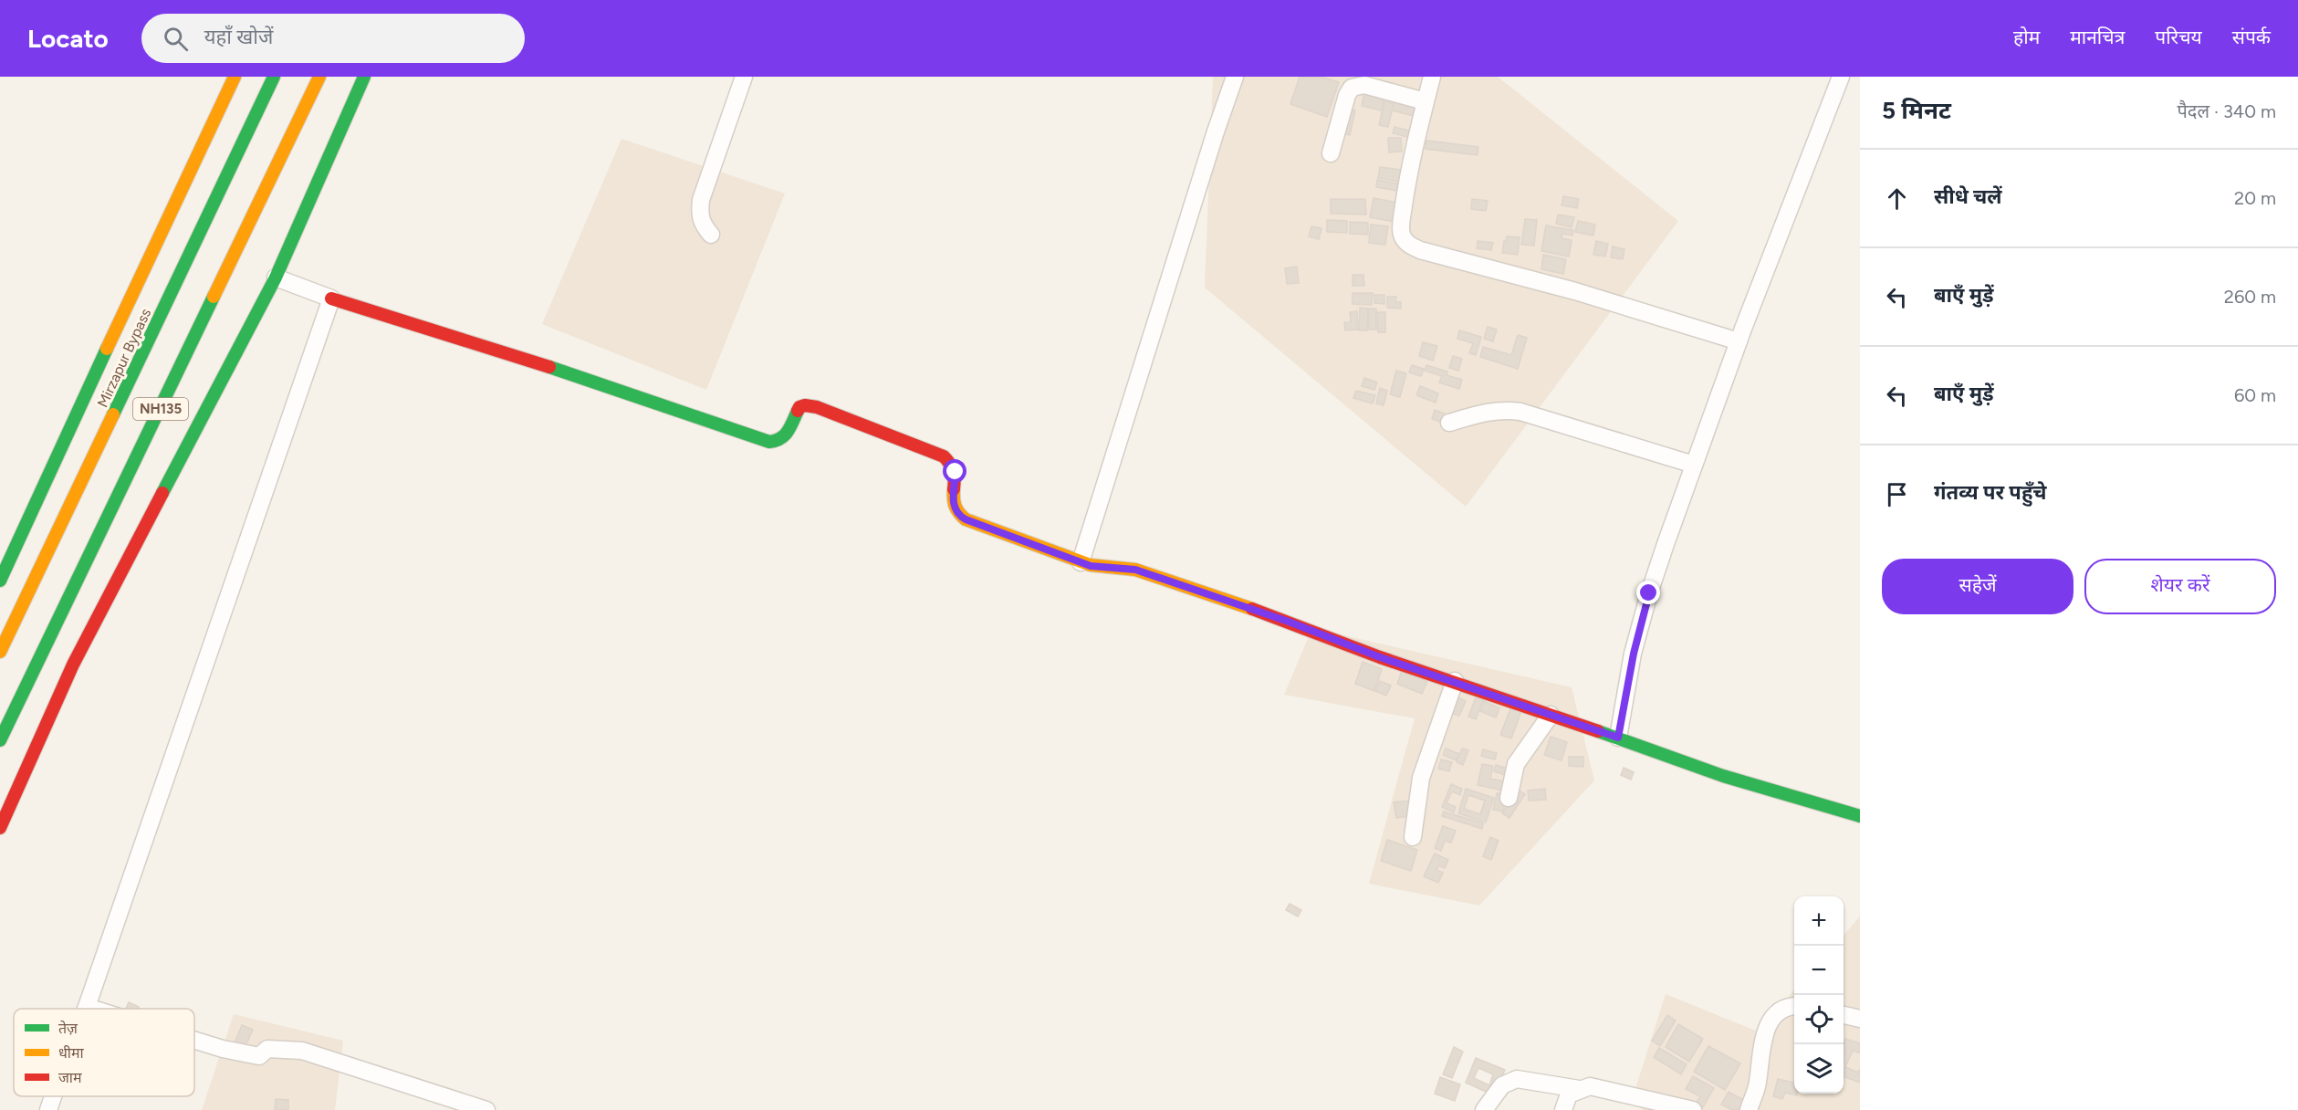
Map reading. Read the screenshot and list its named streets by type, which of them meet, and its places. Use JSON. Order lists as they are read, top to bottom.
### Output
{
  "streets": {
    "main road": ["Mirzapur Bypass", "NH135"]
  },
  "legend": ["तेज़", "धीमा", "जाम"],
  "page": {
    "header": "Locato",
    "search": "यहाँ खोजें",
    "nav": [
      "होम",
      "मानचित्र",
      "परिचय",
      "संपर्क"
    ],
    "heading": ["5 मिनट", "पैदल · 340 m"],
    "list": [
      ["सीधे चलें", "20 m"],
      ["बाएँ मुड़ें", "260 m"],
      ["बाएँ मुड़ें", "60 m"],
      "गंतव्य पर पहुँचे"
    ],
    "buttons": ["सहेजें", "शेयर करें"],
    "map_buttons": ["+", "−"]
  }
}
